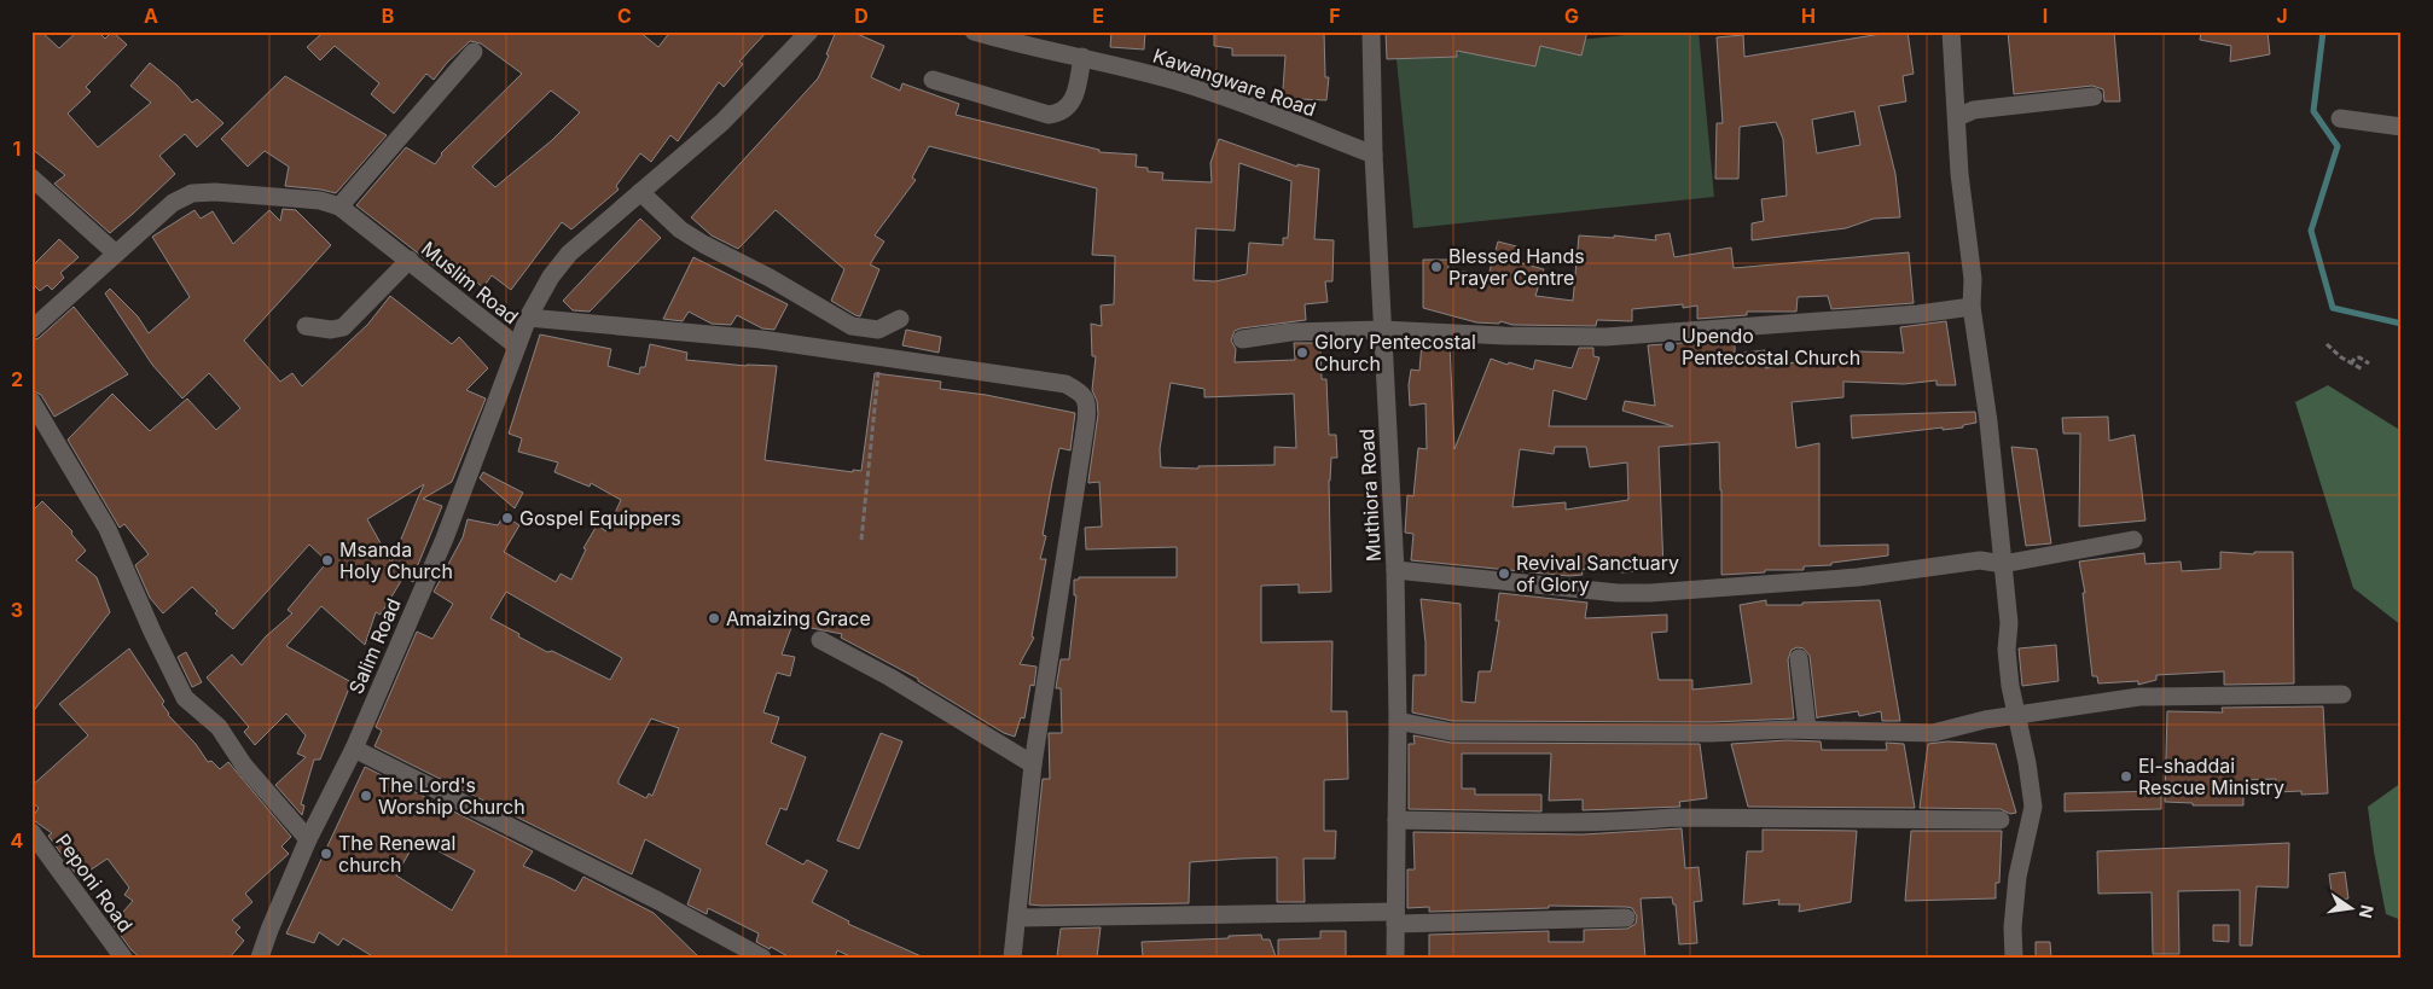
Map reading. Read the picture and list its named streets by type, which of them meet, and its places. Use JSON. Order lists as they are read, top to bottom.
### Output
{
  "streets": {
    "street": [
      "Kawangware Road",
      "Muslim Road",
      "Muthiora Road",
      "Salim Road",
      "Peponi Road"
    ]
  },
  "crossings": [
    ["Kawangware Road", "Muthiora Road"],
    ["Muslim Road", "Salim Road"]
  ],
  "places": [
    "Blessed Hands Prayer Centre",
    "Upendo Pentecostal Church",
    "Glory Pentecostal Church",
    "Gospel Equippers",
    "Msanda Holy Church",
    "Revival Sanctuary of Glory",
    "Amaizing Grace",
    "El-shaddai Rescue Ministry",
    "The Lord's Worship Church",
    "The Renewal church"
  ],
  "north": "right",
  "grid": {
    "columns": [
      "A",
      "B",
      "C",
      "D",
      "E",
      "F",
      "G",
      "H",
      "I",
      "J"
    ],
    "rows": [
      "1",
      "2",
      "3",
      "4"
    ]
  }
}
